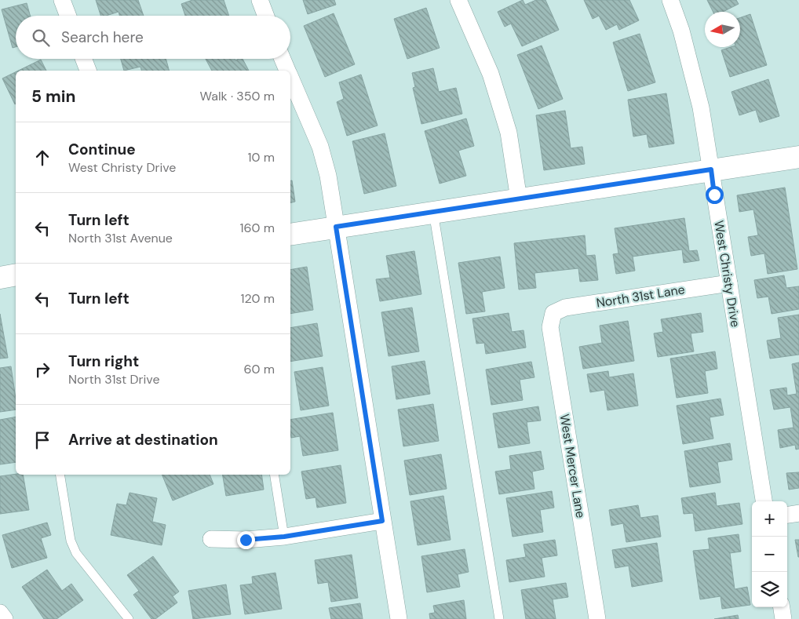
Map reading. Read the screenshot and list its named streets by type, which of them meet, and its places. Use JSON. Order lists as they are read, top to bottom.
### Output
{
  "streets": {
    "street": ["West Christy Drive", "North 31st Lane", "West Mercer Lane"]
  },
  "crossings": [
    ["West Christy Drive", "North 31st Lane"],
    ["North 31st Lane", "West Mercer Lane"]
  ],
  "north": "left",
  "page": {
    "search": "Search here",
    "heading": ["5 min", "Walk · 350 m"],
    "list": [
      ["Continue", "West Christy Drive", "10 m"],
      ["Turn left", "North 31st Avenue", "160 m"],
      ["Turn left", "120 m"],
      ["Turn right", "North 31st Drive", "60 m"],
      "Arrive at destination"
    ],
    "map_buttons": ["+", "−"]
  }
}
